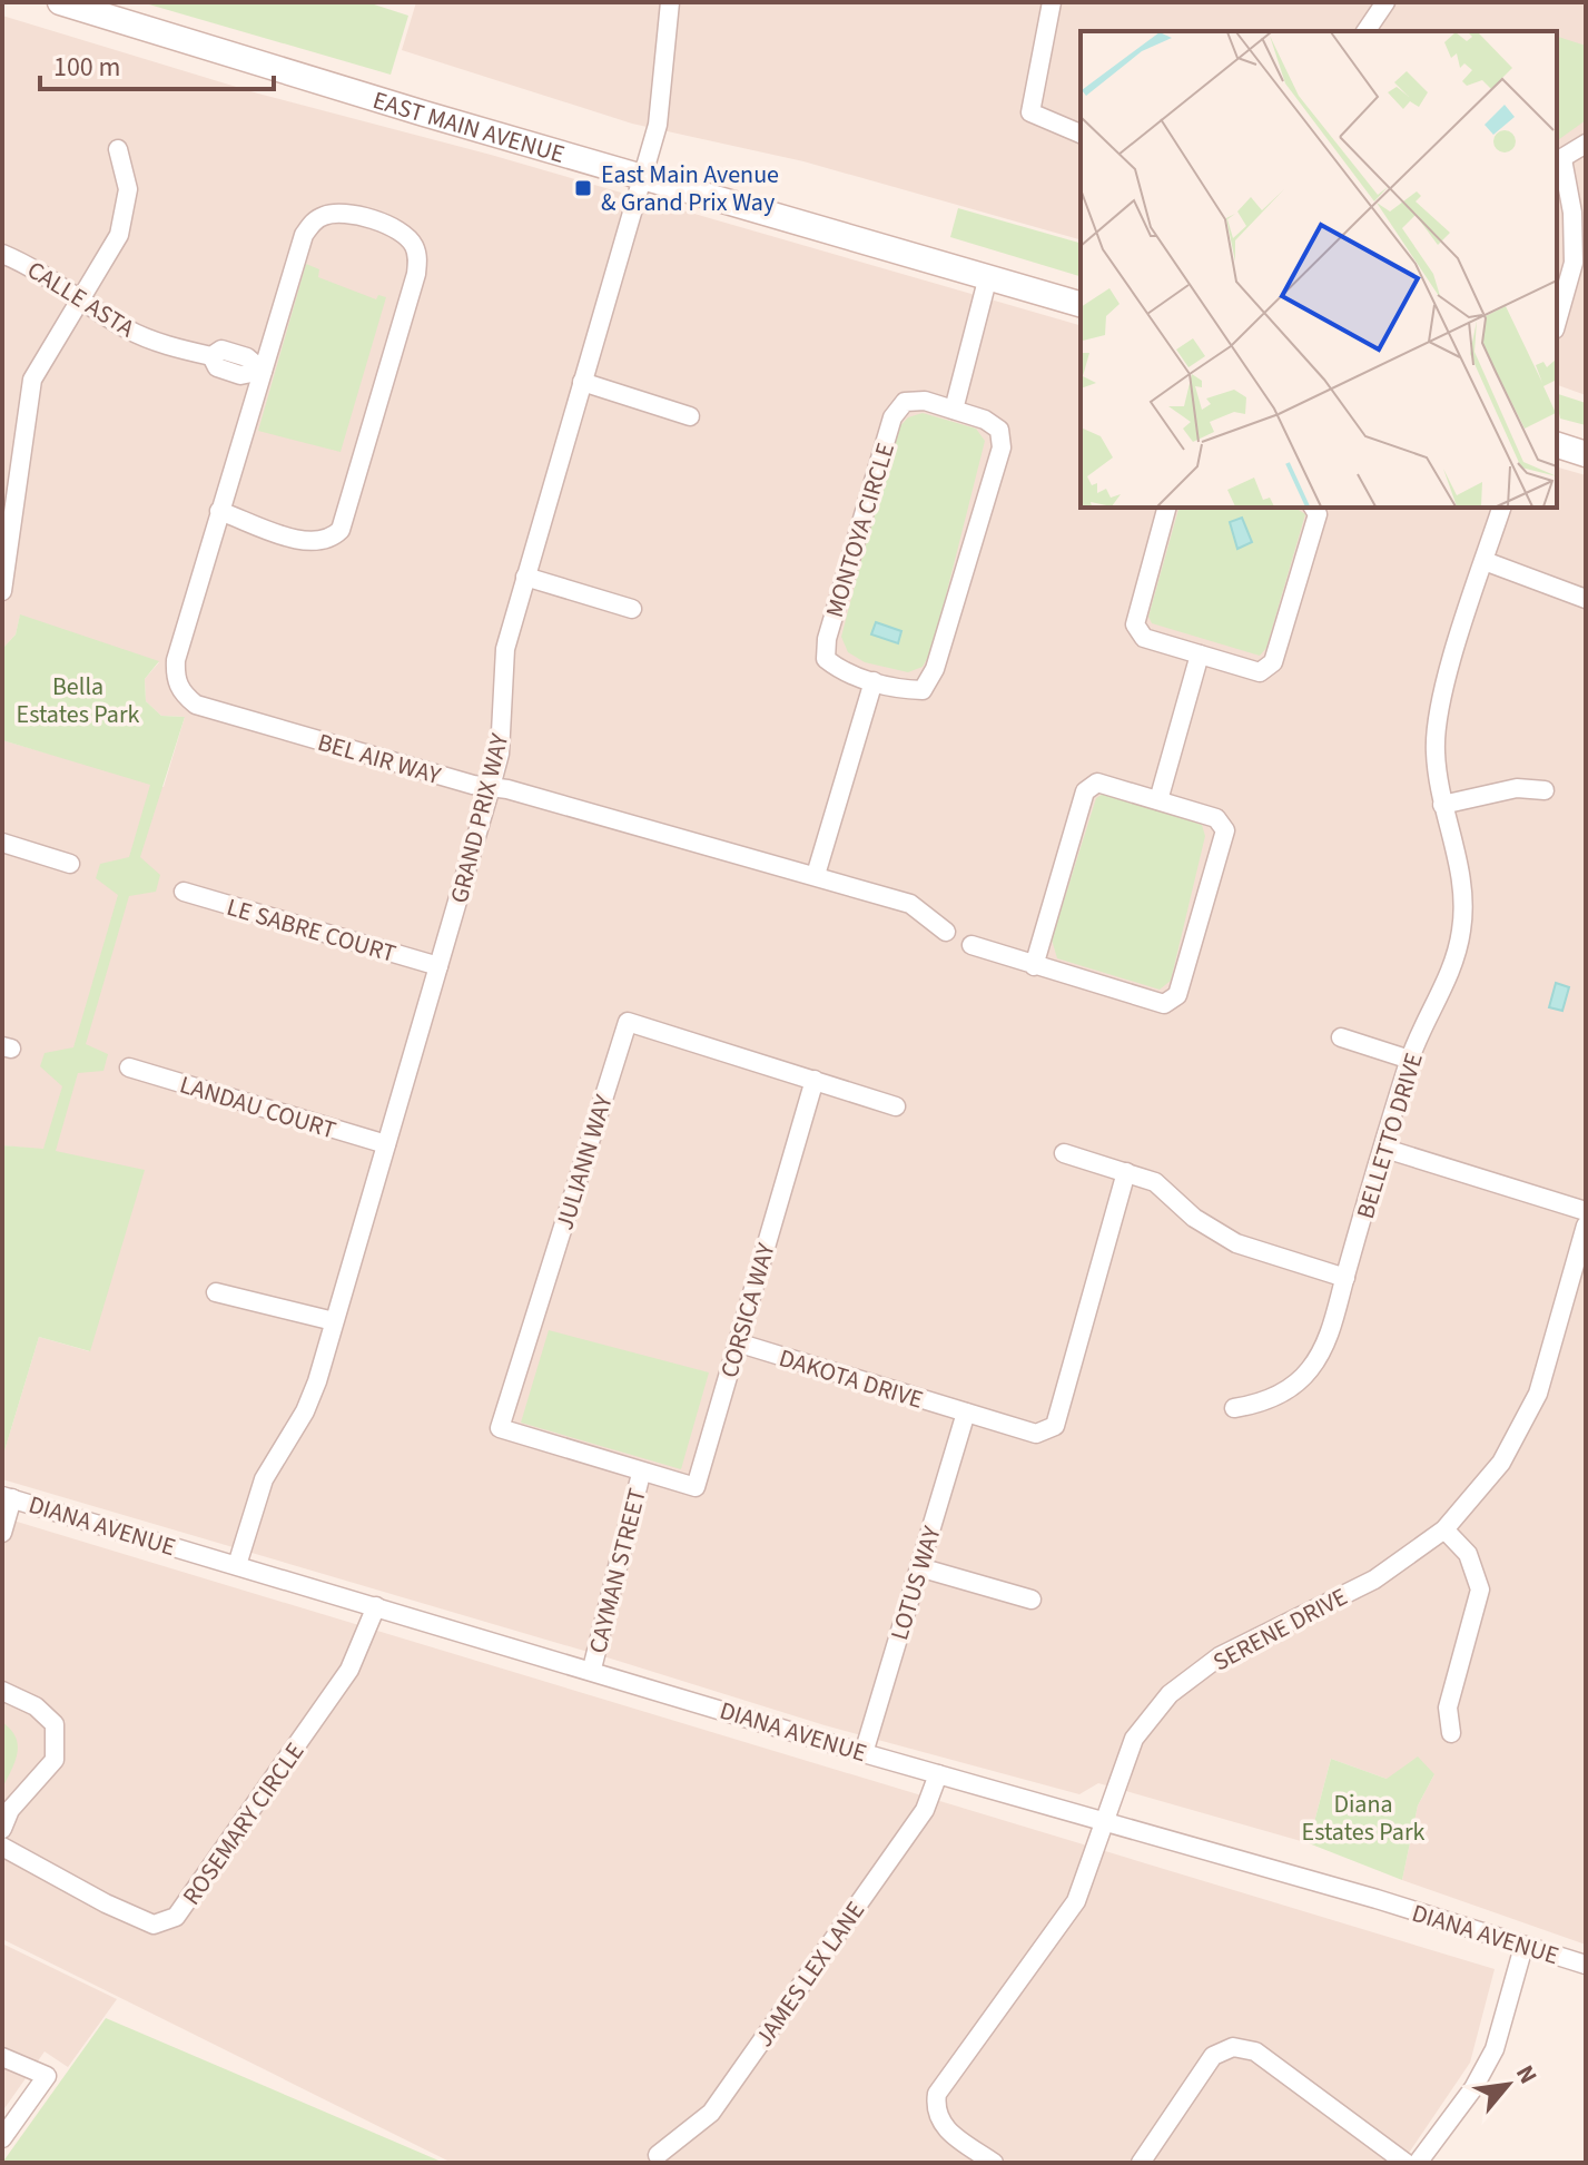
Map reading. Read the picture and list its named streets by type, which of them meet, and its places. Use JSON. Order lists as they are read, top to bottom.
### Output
{
  "streets": {
    "main road": ["EAST MAIN AVENUE"],
    "street": [
      "CALLE ASTA",
      "MONTOYA CIRCLE",
      "BEL AIR WAY",
      "GRAND PRIX WAY",
      "LE SABRE COURT",
      "LANDAU COURT",
      "BELLETTO DRIVE",
      "JULIANN WAY",
      "CORSICA WAY",
      "DAKOTA DRIVE",
      "DIANA AVENUE",
      "CAYMAN STREET",
      "LOTUS WAY",
      "SERENE DRIVE",
      "ROSEMARY CIRCLE",
      "JAMES LEX LANE"
    ]
  },
  "crossings": [
    ["EAST MAIN AVENUE", "GRAND PRIX WAY"],
    ["CALLE ASTA", "BEL AIR WAY"],
    ["BEL AIR WAY", "GRAND PRIX WAY"],
    ["GRAND PRIX WAY", "LE SABRE COURT"],
    ["GRAND PRIX WAY", "LANDAU COURT"],
    ["GRAND PRIX WAY", "DIANA AVENUE"],
    ["JULIANN WAY", "CORSICA WAY"],
    ["JULIANN WAY", "CAYMAN STREET"],
    ["CORSICA WAY", "DAKOTA DRIVE"],
    ["CORSICA WAY", "CAYMAN STREET"],
    ["DAKOTA DRIVE", "LOTUS WAY"],
    ["DIANA AVENUE", "CAYMAN STREET"],
    ["DIANA AVENUE", "LOTUS WAY"],
    ["DIANA AVENUE", "SERENE DRIVE"],
    ["DIANA AVENUE", "ROSEMARY CIRCLE"],
    ["DIANA AVENUE", "JAMES LEX LANE"]
  ],
  "parks": ["Bella Estates Park", "Diana Estates Park"],
  "places": {
    "transit": ["East Main Avenue & Grand Prix Way"]
  },
  "scale_bar": "100 m",
  "north": "top right"
}
